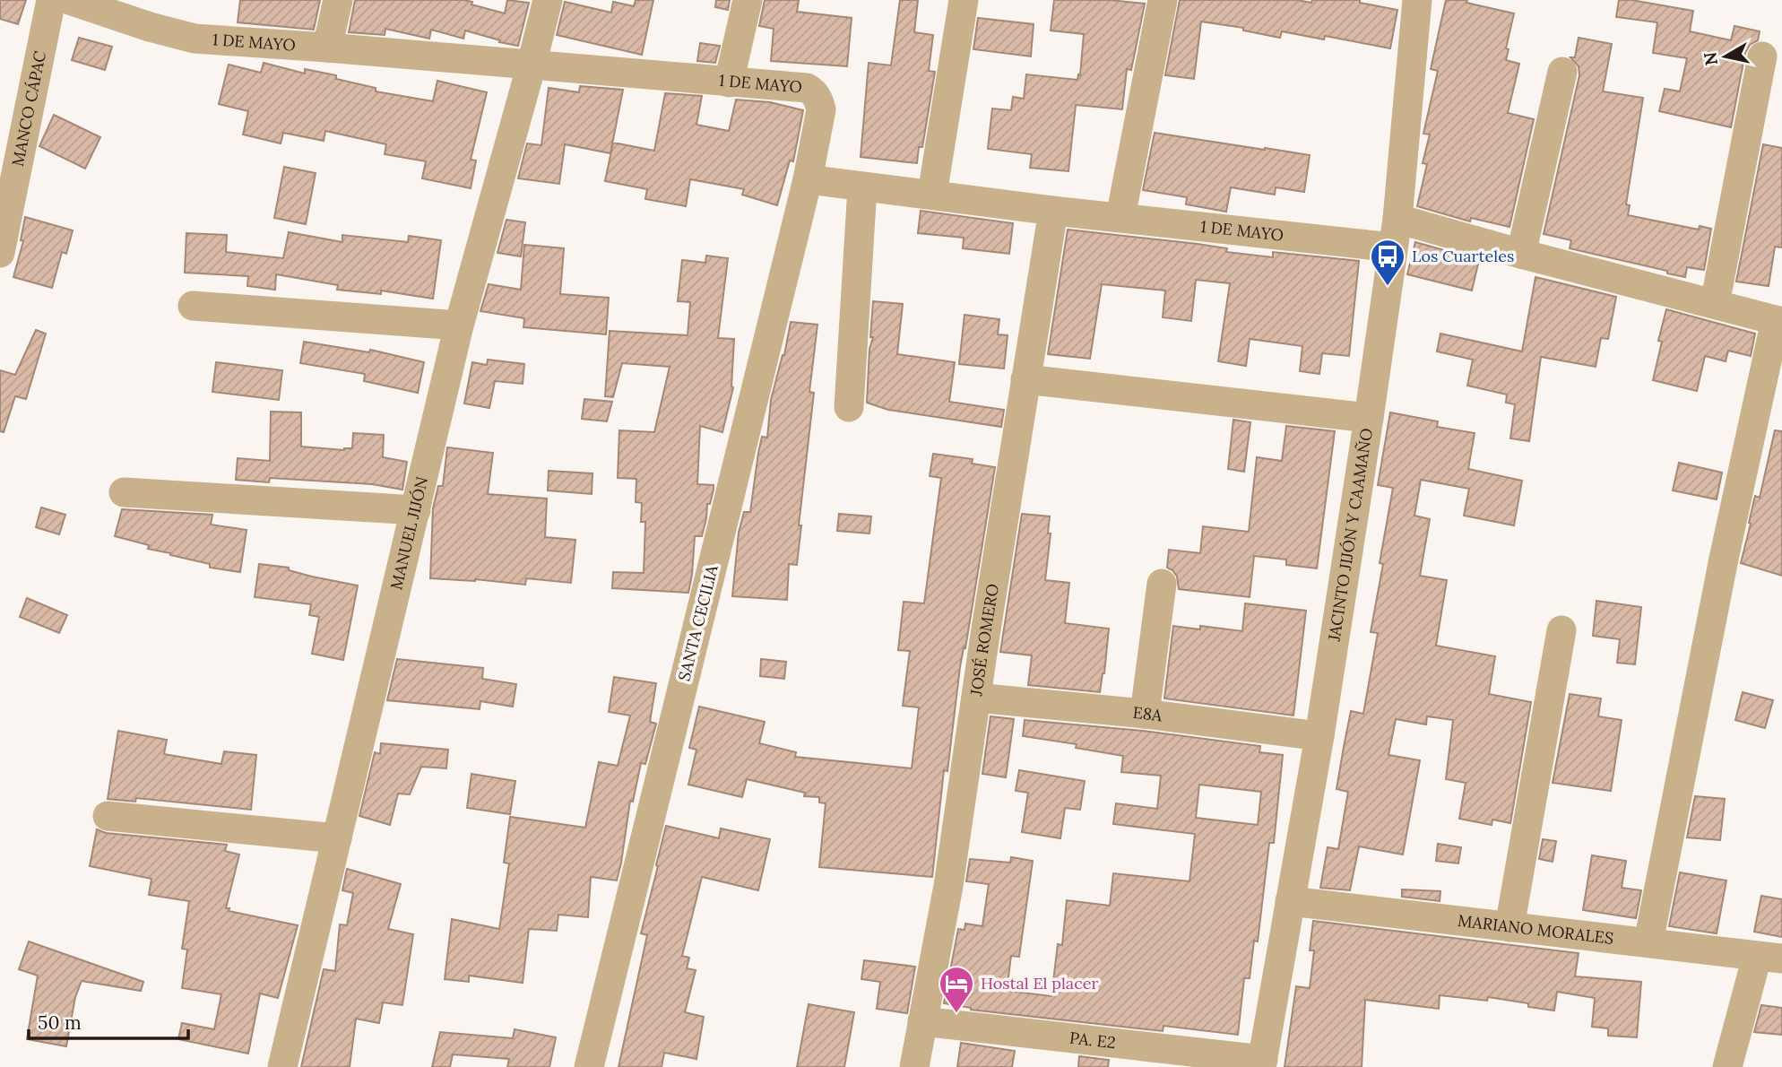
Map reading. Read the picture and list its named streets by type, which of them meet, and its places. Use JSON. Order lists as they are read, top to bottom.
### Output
{
  "streets": {
    "street": [
      "1 DE MAYO",
      "MANCO CÁPAC",
      "MANUEL JIJÓN",
      "JACINTO JIJÓN Y CAAMAÑO",
      "SANTA CECILIA",
      "JOSÉ ROMERO",
      "E8A",
      "MARIANO MORALES",
      "PA. E2"
    ]
  },
  "crossings": [
    ["1 DE MAYO", "MANUEL JIJÓN"],
    ["1 DE MAYO", "JACINTO JIJÓN Y CAAMAÑO"],
    ["1 DE MAYO", "SANTA CECILIA"],
    ["1 DE MAYO", "JOSÉ ROMERO"],
    ["JACINTO JIJÓN Y CAAMAÑO", "E8A"],
    ["JACINTO JIJÓN Y CAAMAÑO", "MARIANO MORALES"],
    ["JACINTO JIJÓN Y CAAMAÑO", "PA. E2"],
    ["JOSÉ ROMERO", "E8A"],
    ["JOSÉ ROMERO", "PA. E2"]
  ],
  "places": {
    "bus stop": ["Los Cuarteles"],
    "hotel": ["Hostal El placer"]
  },
  "scale_bar": "50 m",
  "north": "left"
}
